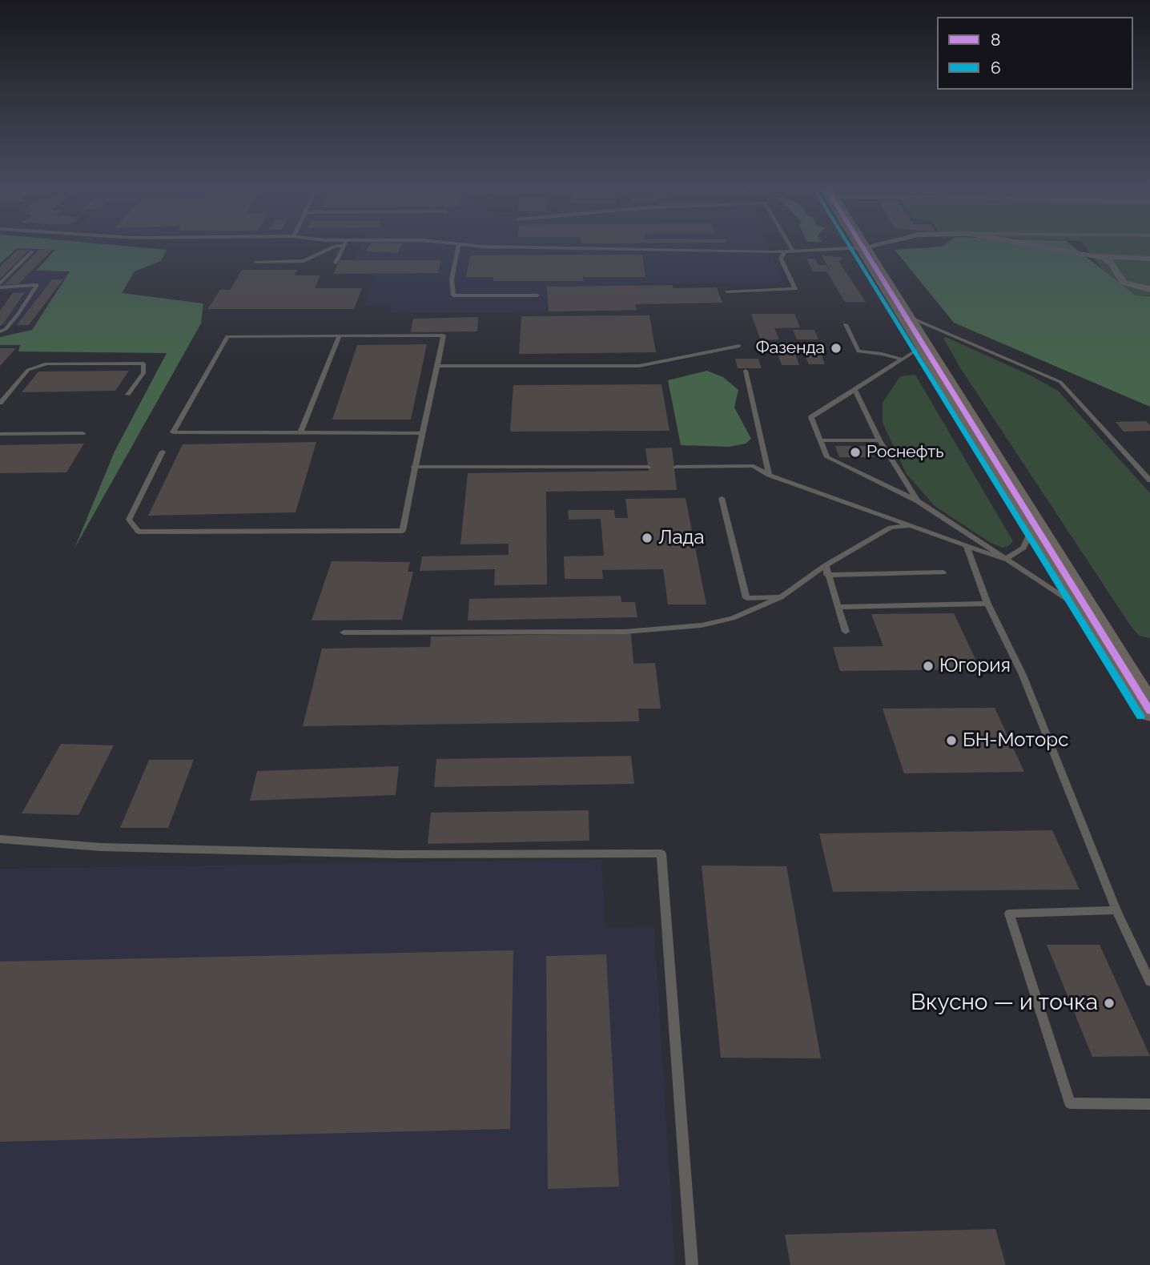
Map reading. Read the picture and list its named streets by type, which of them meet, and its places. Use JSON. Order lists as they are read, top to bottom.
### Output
{
  "places": [
    "Фазенда",
    "Роснефть",
    "Лада",
    "Югория",
    "БН-Моторс",
    "Вкусно — и точка"
  ],
  "lines": ["transit line 8", "transit line 6"],
  "legend": ["8", "6"]
}
